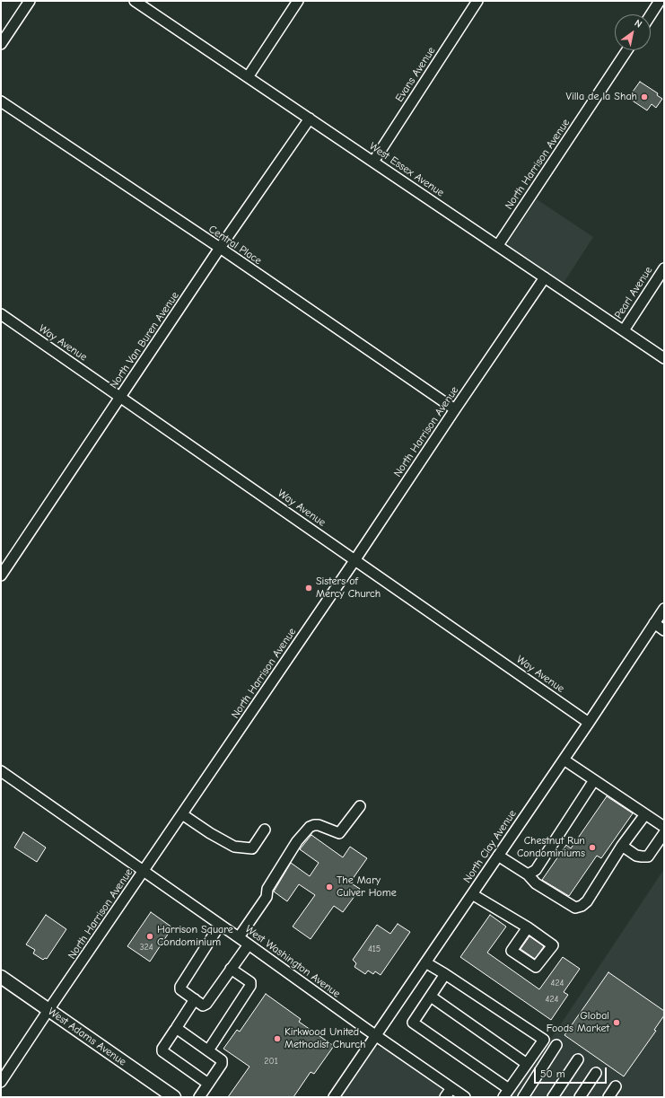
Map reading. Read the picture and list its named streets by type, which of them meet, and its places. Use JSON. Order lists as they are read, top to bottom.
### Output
{
  "streets": {
    "main road": ["West Adams Avenue"],
    "street": [
      "Evans Avenue",
      "North Harrison Avenue",
      "West Essex Avenue",
      "Central Place",
      "Pearl Avenue",
      "North Van Buren Avenue",
      "Way Avenue",
      "North Clay Avenue",
      "West Washington Avenue"
    ]
  },
  "crossings": [
    ["Evans Avenue", "West Essex Avenue"],
    ["North Harrison Avenue", "West Essex Avenue"],
    ["North Harrison Avenue", "Central Place"],
    ["North Harrison Avenue", "Way Avenue"],
    ["North Harrison Avenue", "West Washington Avenue"],
    ["North Harrison Avenue", "West Adams Avenue"],
    ["West Essex Avenue", "Pearl Avenue"],
    ["West Essex Avenue", "North Van Buren Avenue"],
    ["Central Place", "North Van Buren Avenue"],
    ["North Van Buren Avenue", "Way Avenue"],
    ["Way Avenue", "North Clay Avenue"],
    ["North Clay Avenue", "West Washington Avenue"]
  ],
  "places": [
    "Villa de la Shah",
    "Sisters of Mercy Church",
    "Chestnut Run Condominiums",
    "The Mary Culver Home",
    "Harrison Square Condominium",
    "Global Foods Market",
    "Kirkwood United Methodist Church"
  ],
  "house_numbers": [
    "324",
    "415",
    "424",
    "424",
    "201"
  ],
  "scale_bar": "50 m",
  "north": "top right"
}
